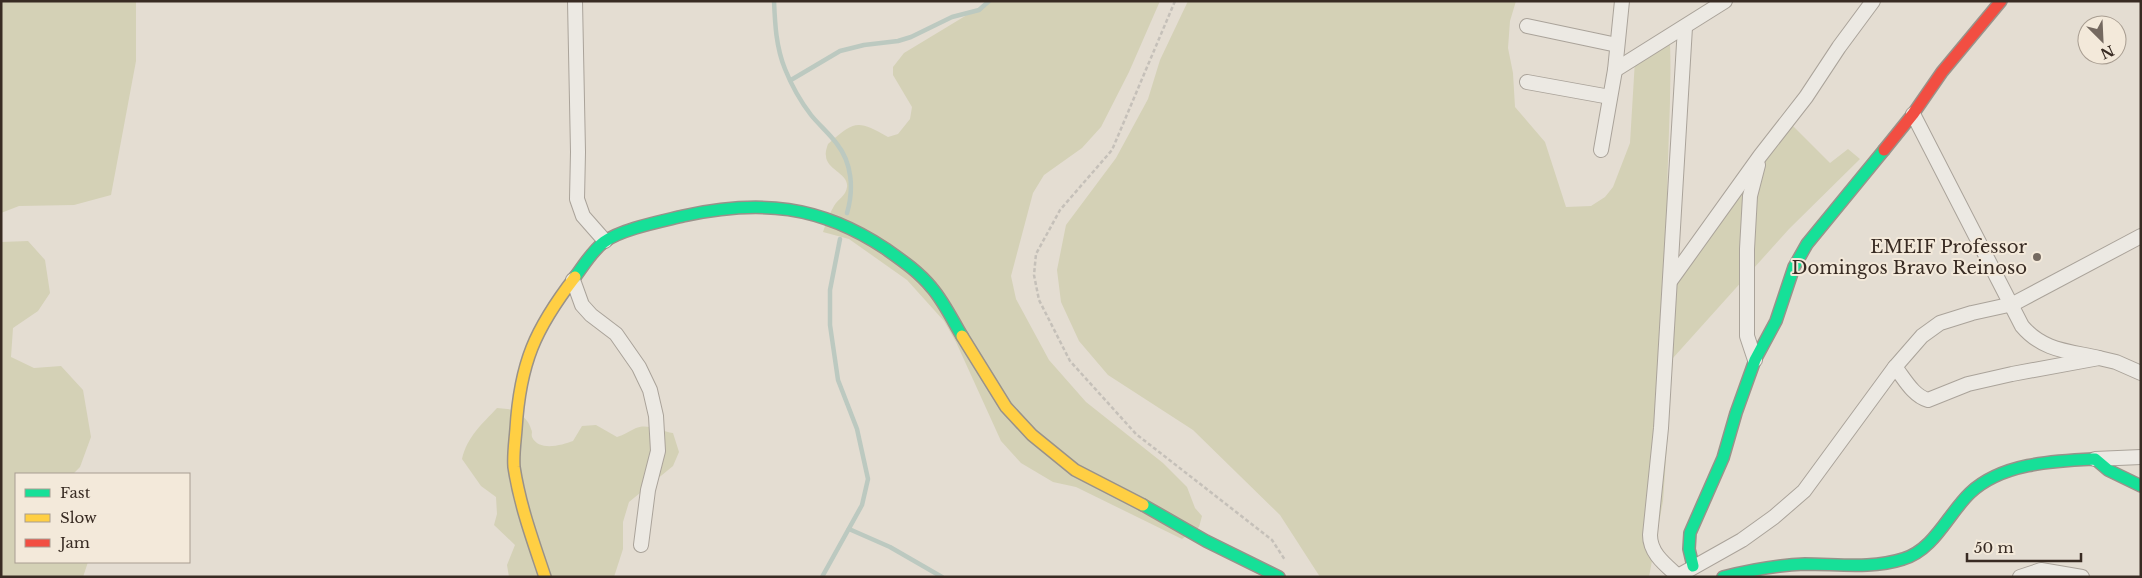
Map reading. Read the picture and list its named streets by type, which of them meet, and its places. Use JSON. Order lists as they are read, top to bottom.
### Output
{
  "places": ["EMEIF Professor Domingos Bravo Reinoso"],
  "legend": ["Fast", "Slow", "Jam"],
  "scale_bar": "50 m",
  "north": "bottom right"
}
